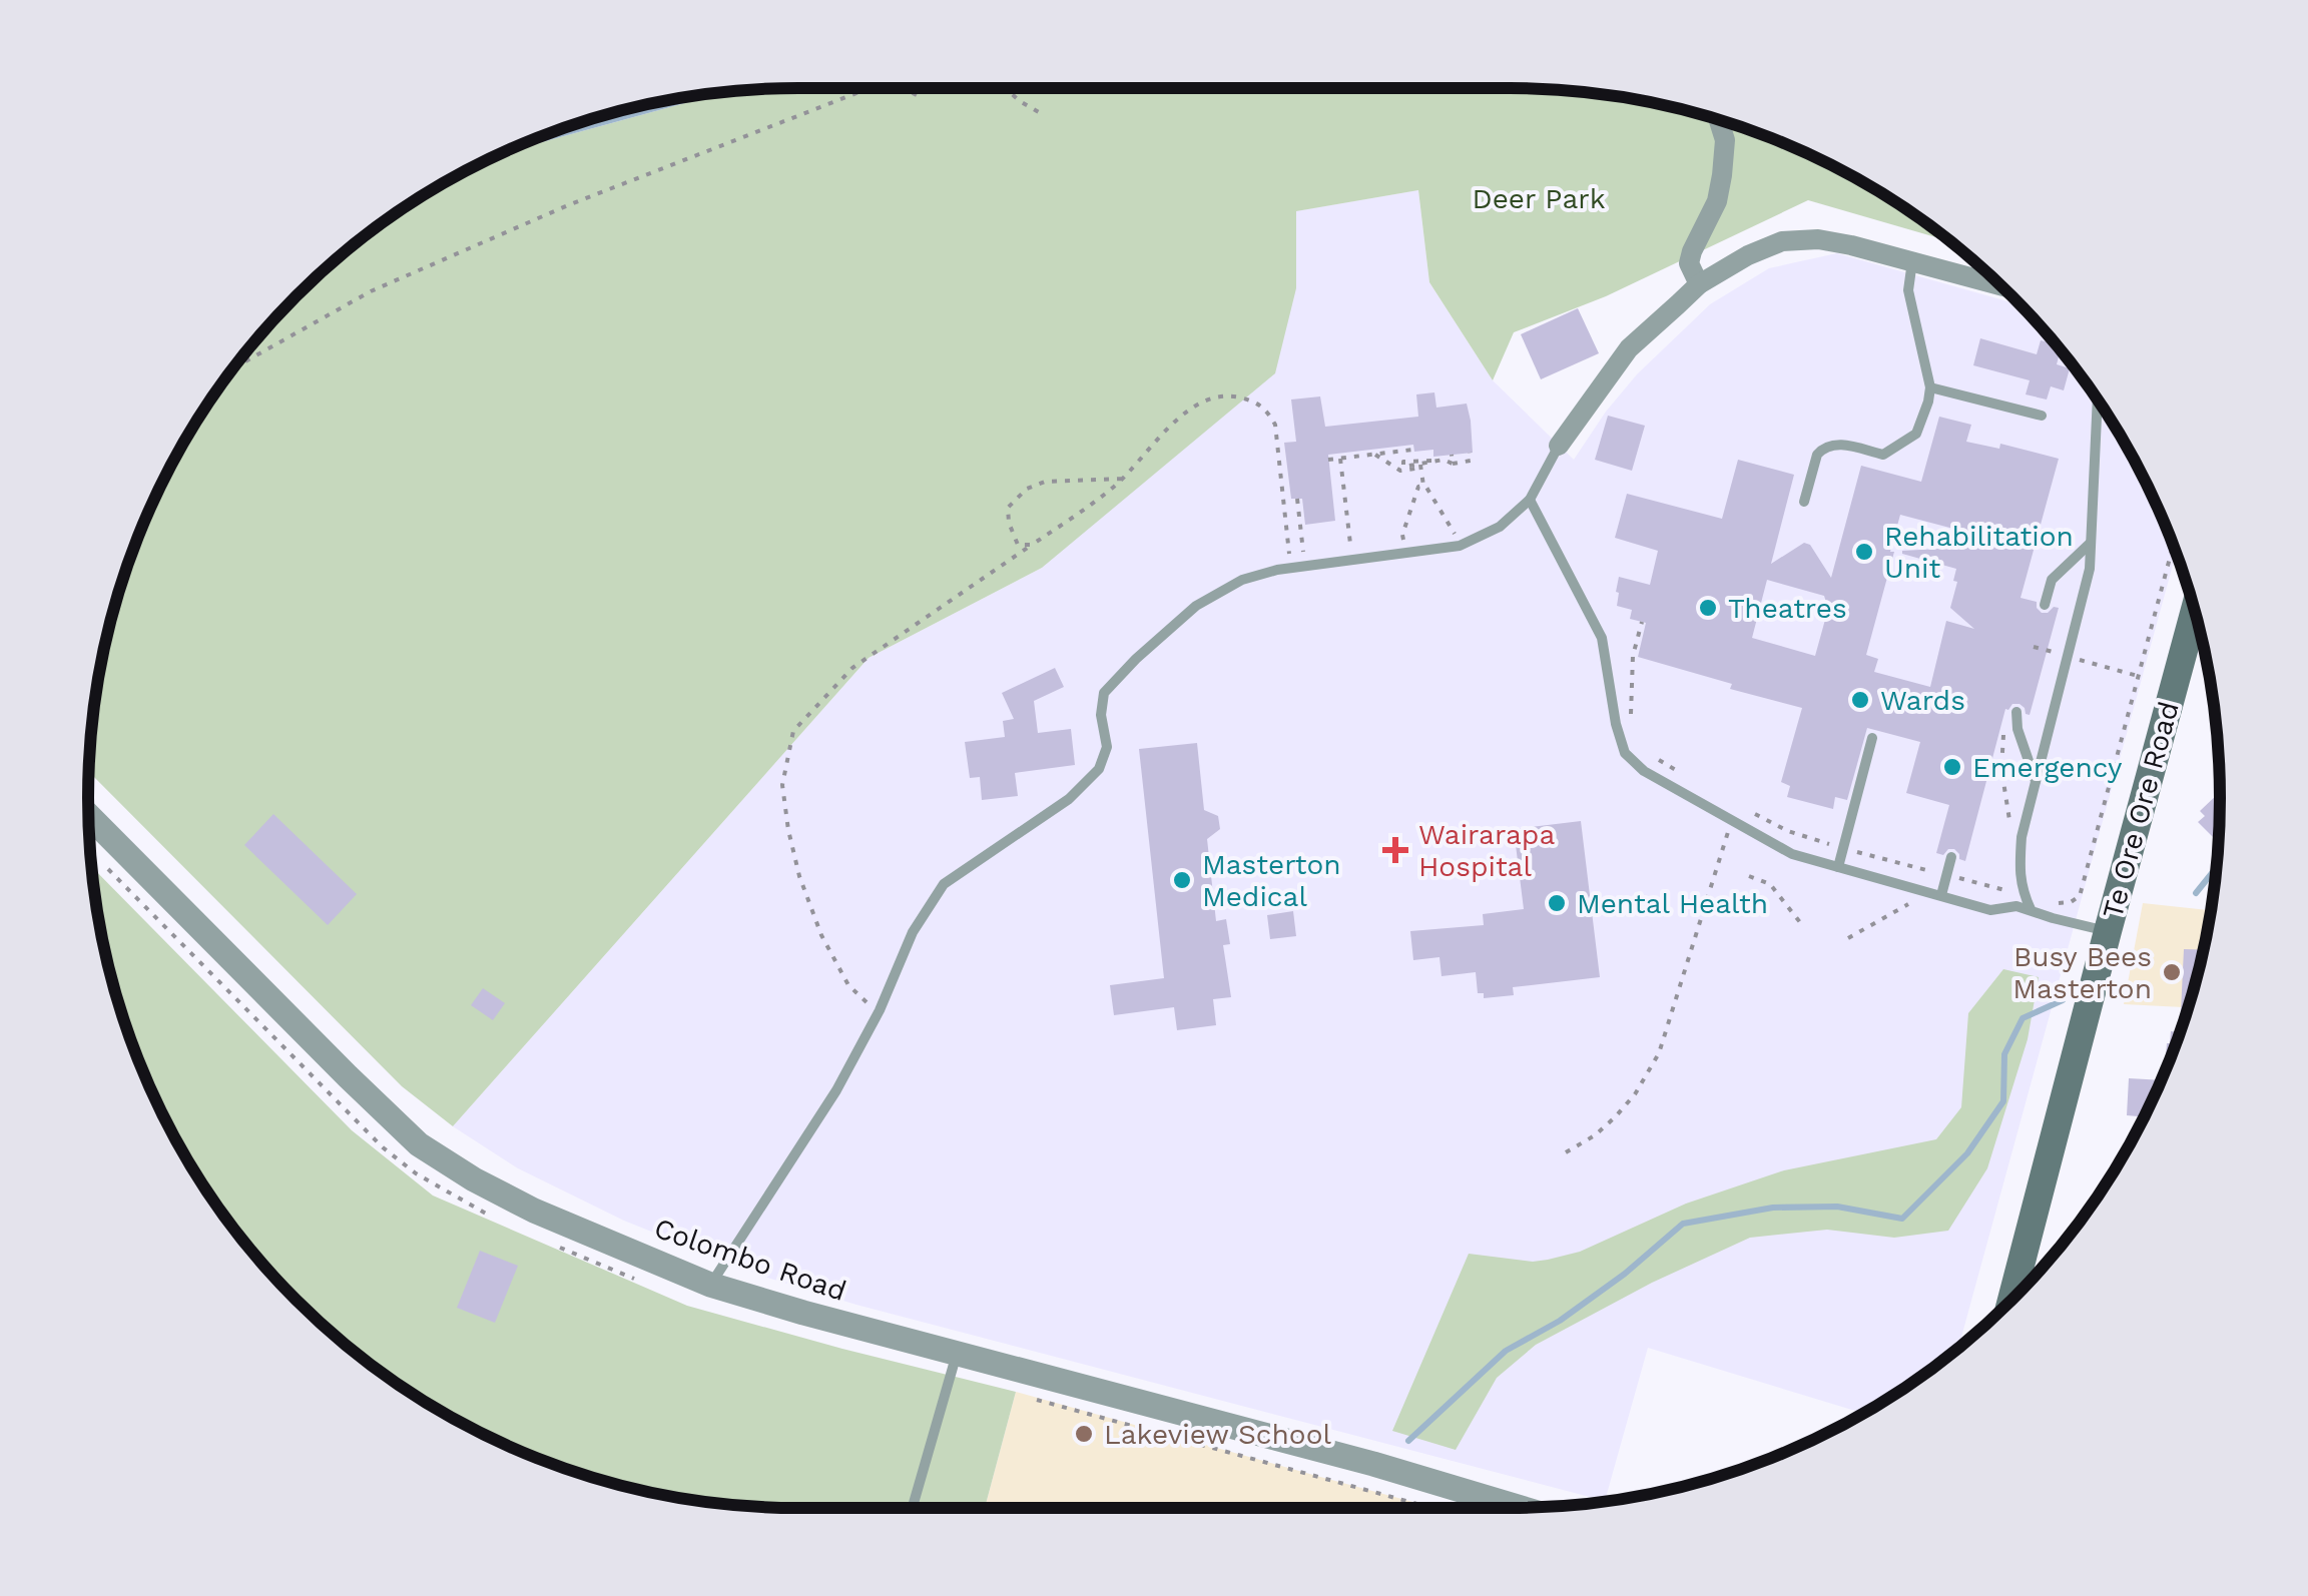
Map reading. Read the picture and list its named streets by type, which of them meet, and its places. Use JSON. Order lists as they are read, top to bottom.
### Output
{
  "streets": {
    "main road": ["Te Ore Ore Road"],
    "street": ["Colombo Road"]
  },
  "parks": ["Deer Park"],
  "places": {
    "other": [
      "Rehabilitation Unit",
      "Theatres",
      "Wards",
      "Emergency",
      "Masterton Medical",
      "Mental Health",
      "Busy Bees Masterton",
      "Lakeview School"
    ],
    "health": ["Wairarapa Hospital"]
  }
}
